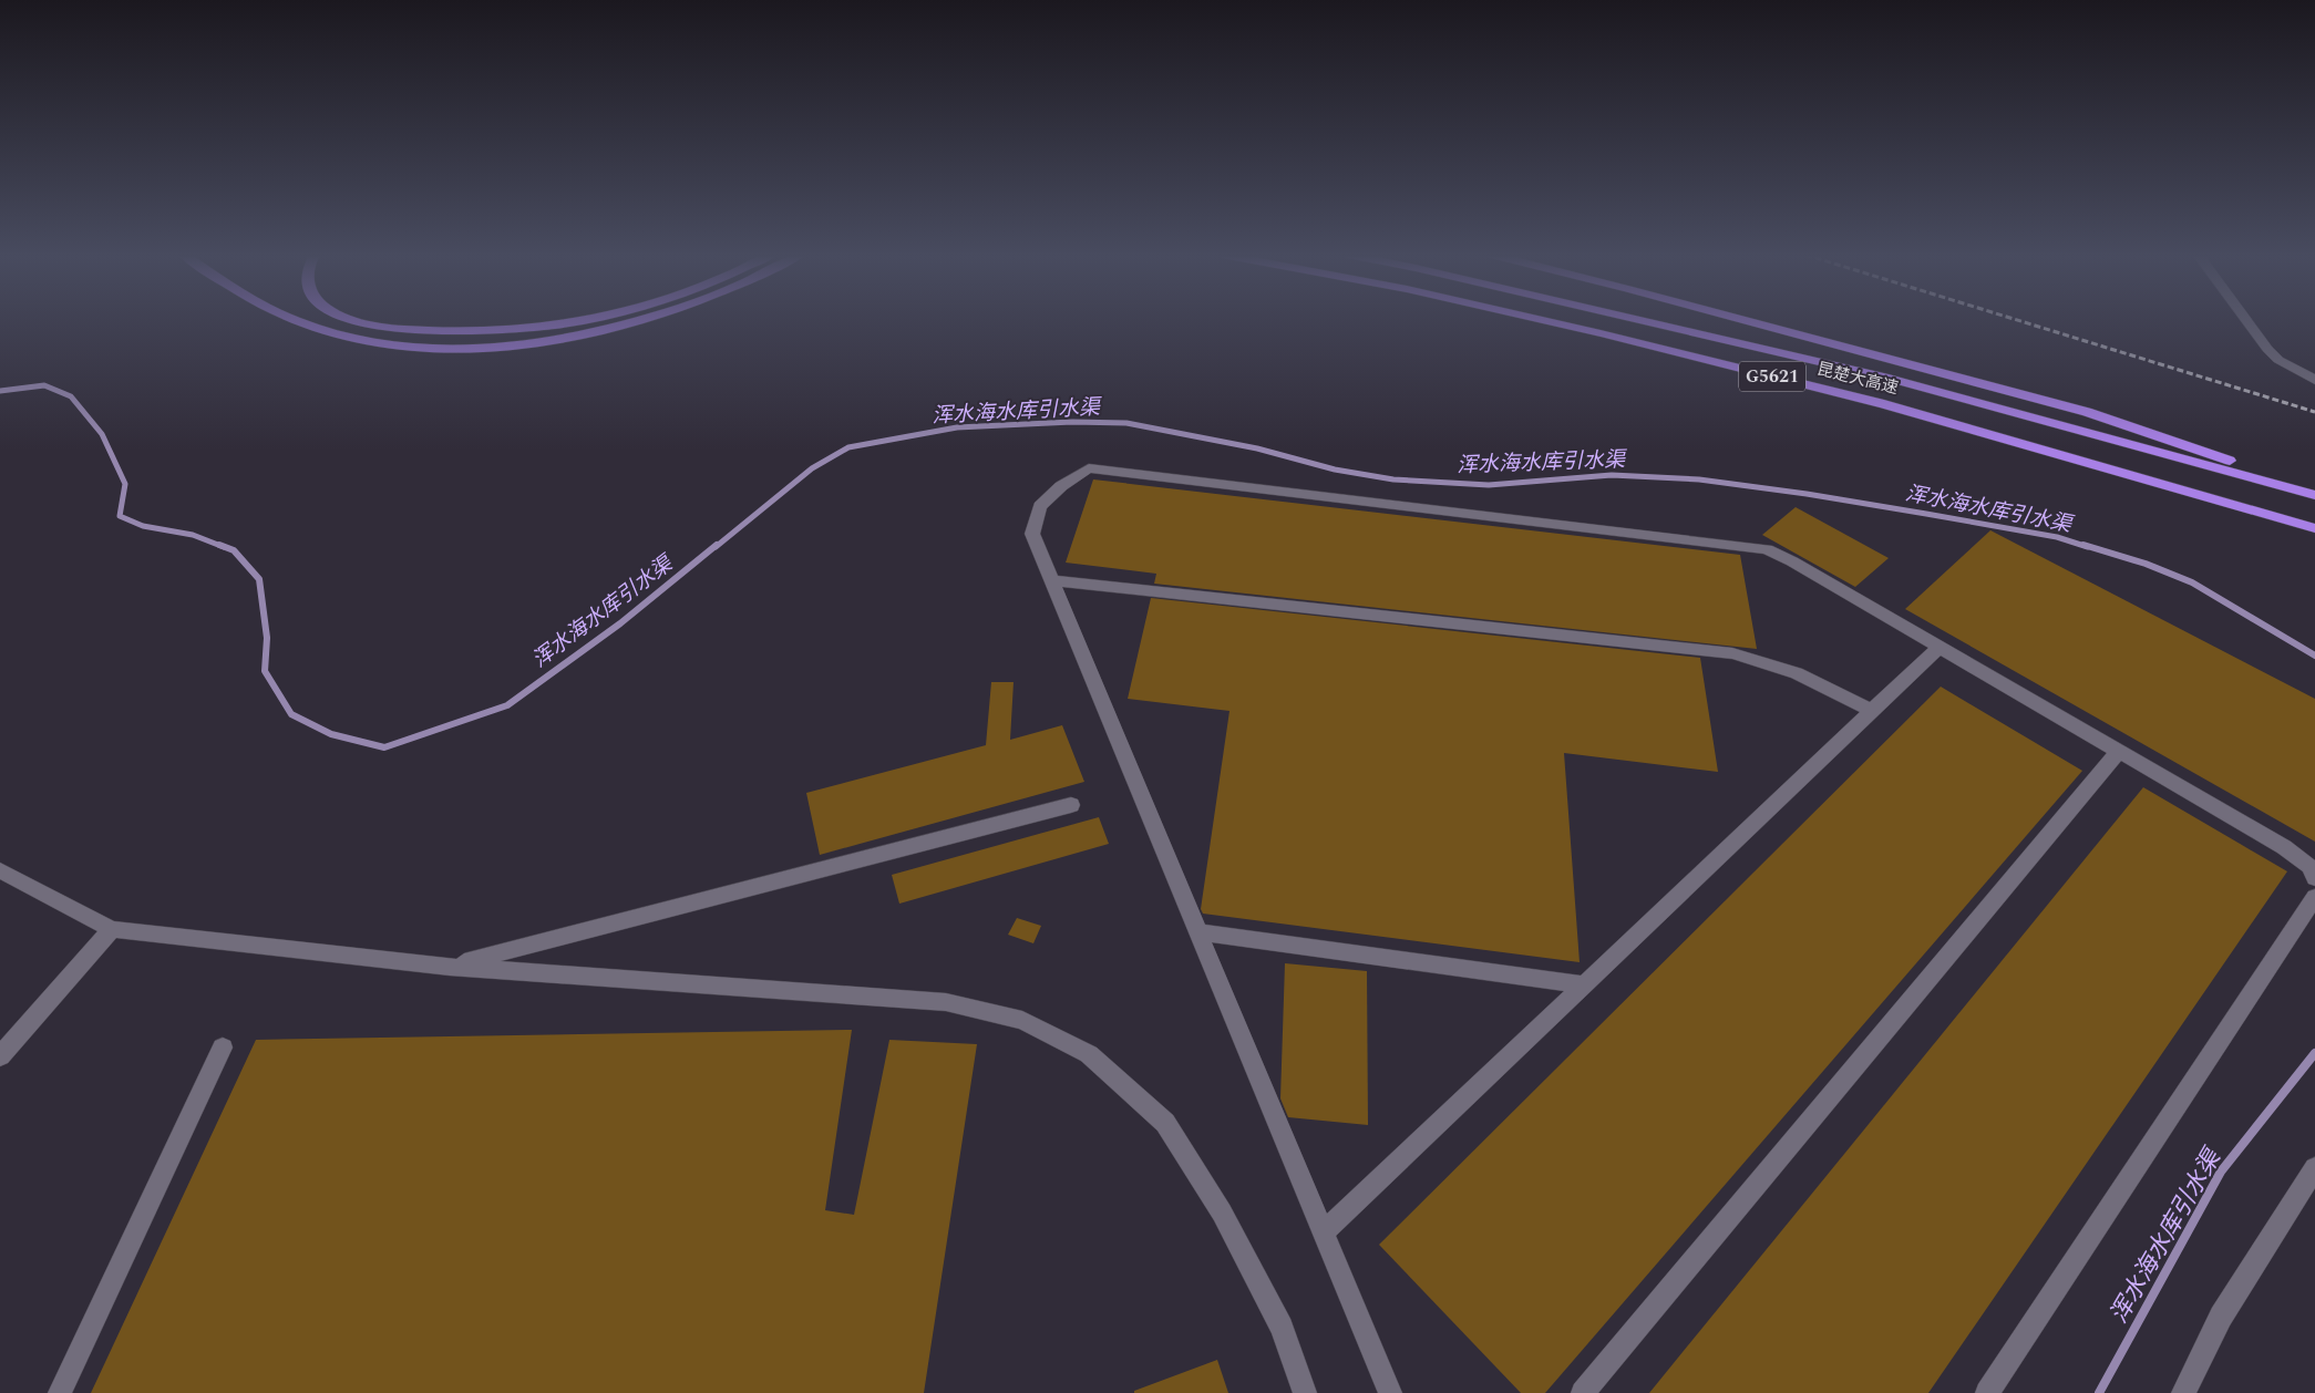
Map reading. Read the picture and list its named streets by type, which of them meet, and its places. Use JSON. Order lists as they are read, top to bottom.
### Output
{
  "streets": {
    "highway": ["G5621", "昆楚大高速"]
  },
  "water": ["浑水海水库引水渠"]
}
